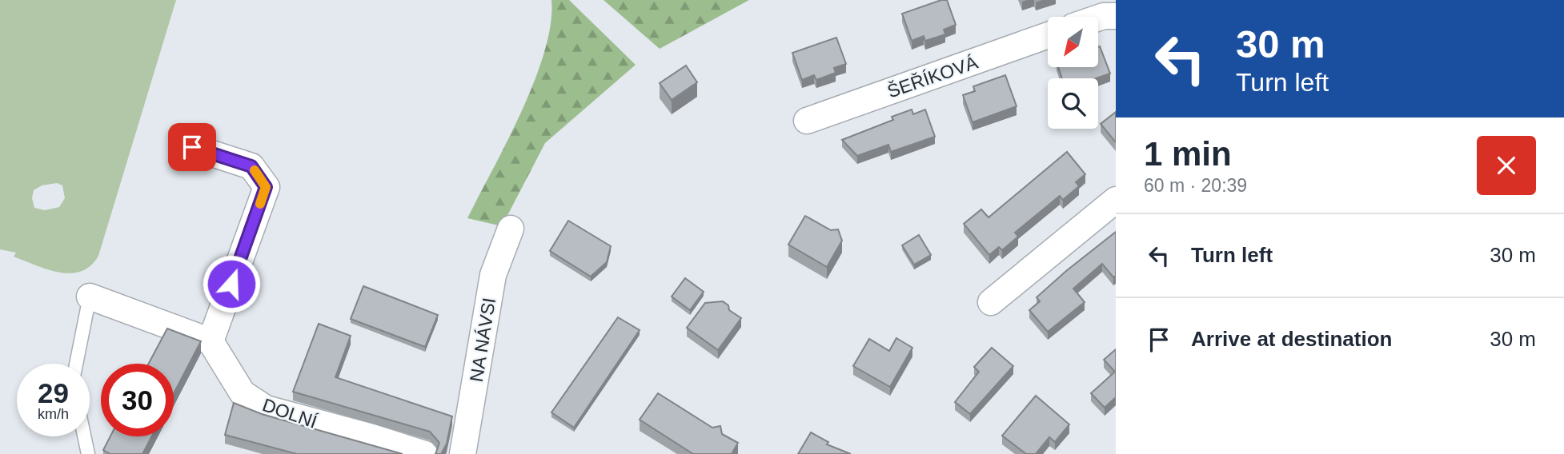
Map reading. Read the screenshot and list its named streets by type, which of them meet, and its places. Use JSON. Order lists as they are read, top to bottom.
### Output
{
  "streets": {
    "street": ["ŠEŘÍKOVÁ", "NA NÁVSI", "DOLNÍ"]
  },
  "north": "bottom left",
  "page": {
    "turn": ["30 m", "Turn left"],
    "heading": ["1 min", "60 m · 20:39"],
    "list": [
      {
        "name": "Turn left",
        "value": "30 m"
      },
      {
        "name": "Arrive at destination",
        "value": "30 m"
      }
    ],
    "speed": "29 km/h",
    "limit": "30"
  }
}
